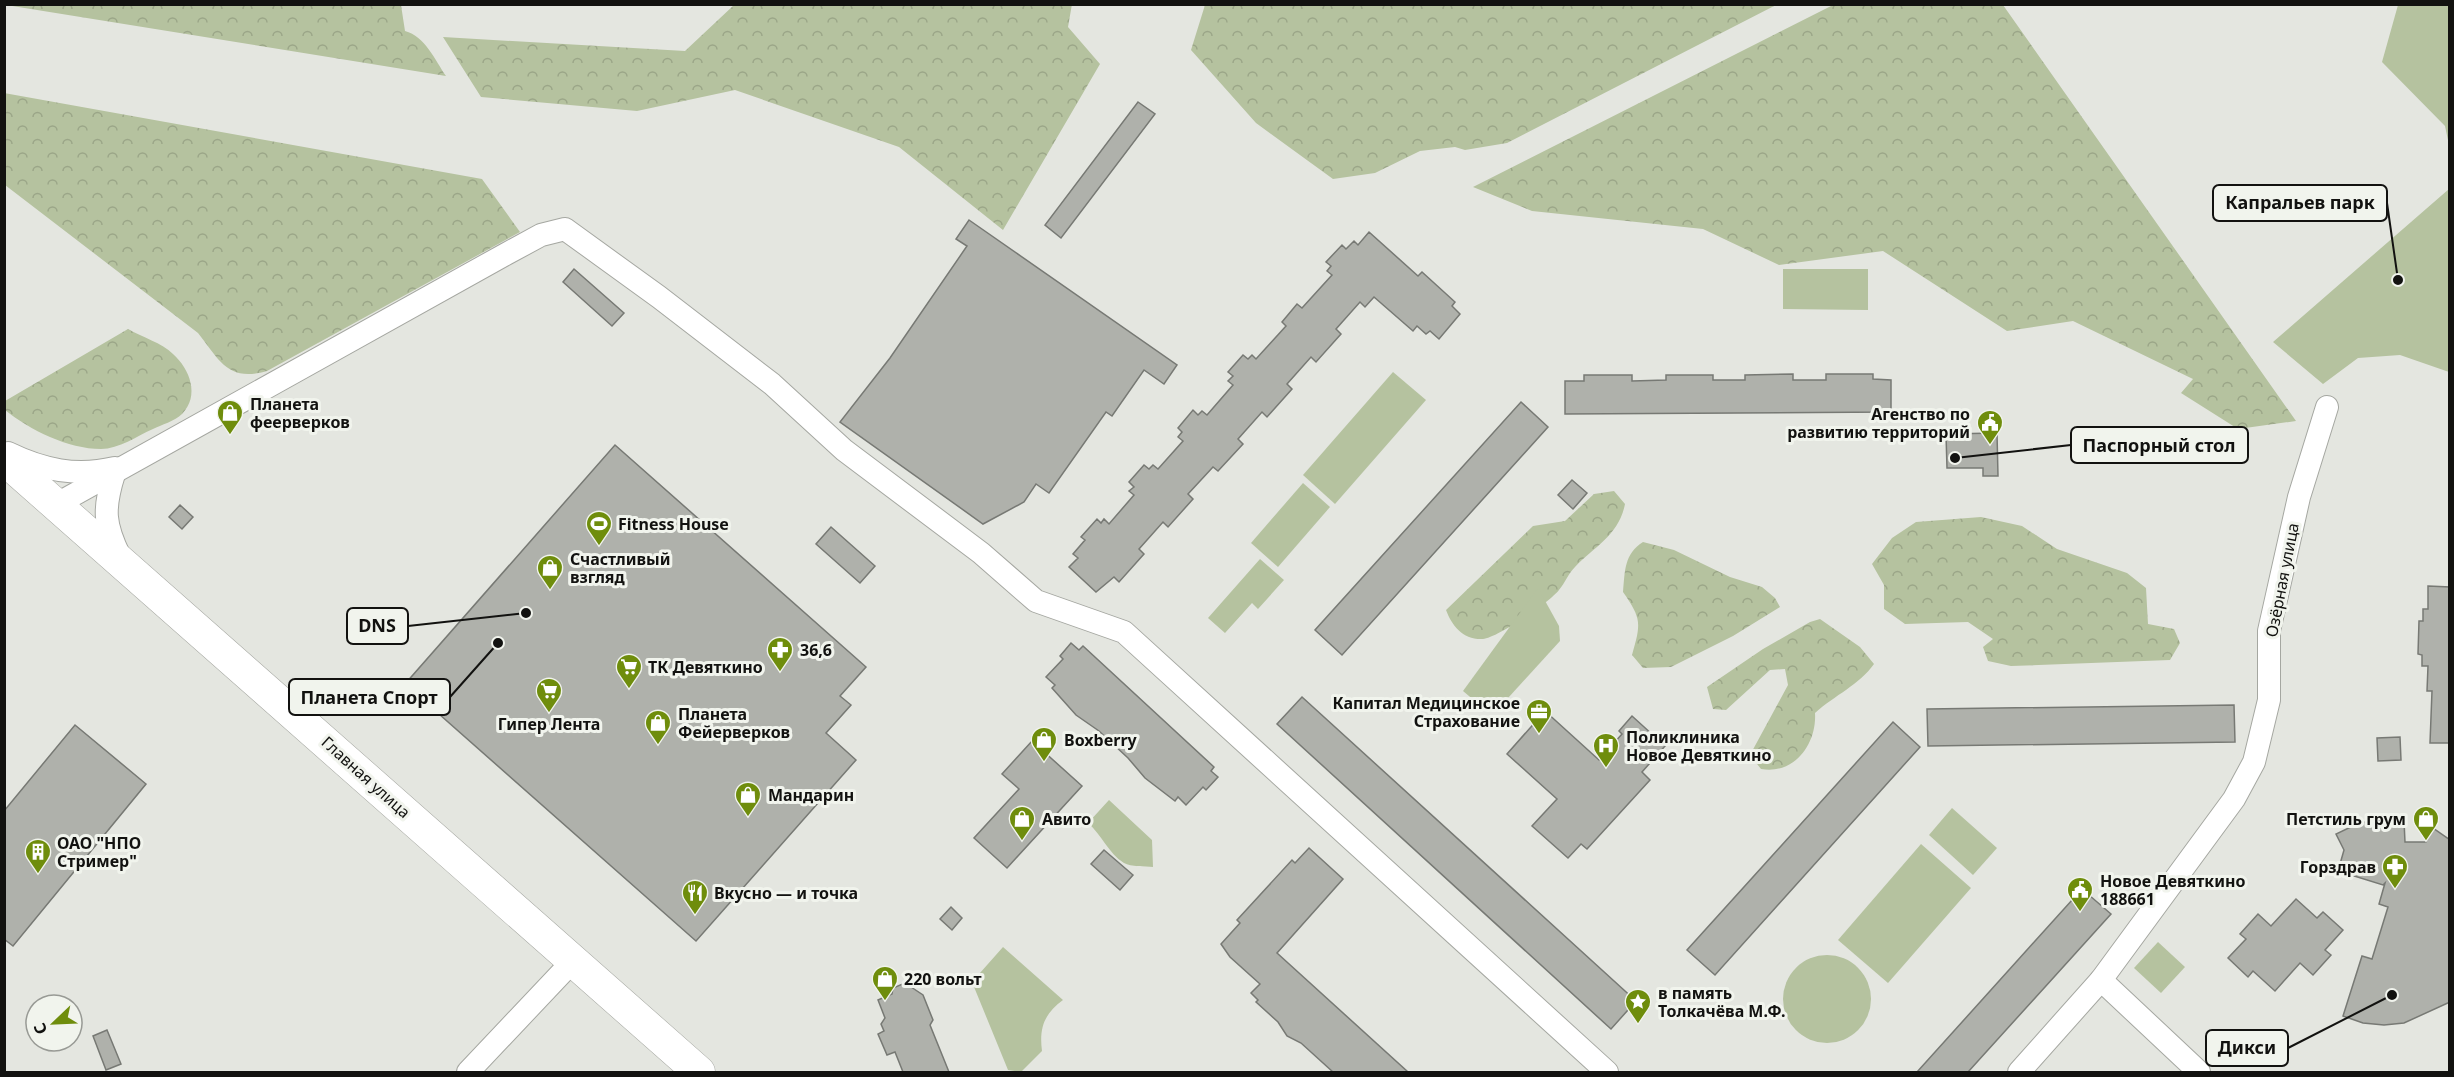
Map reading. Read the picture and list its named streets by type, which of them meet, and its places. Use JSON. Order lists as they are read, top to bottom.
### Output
{
  "streets": {
    "main road": ["Главная улица"],
    "street": ["Озёрная улица"]
  },
  "places": {
    "other": [
      "Капральев парк",
      "Паспорный стол",
      "DNS",
      "Планета Спорт",
      "Дикси"
    ],
    "shop": [
      "Планета феерверков",
      "Счастливый взгляд",
      "Планета Фейерверков",
      "Boxberry",
      "Мандарин",
      "Авито",
      "Петстиль грум",
      "220 вольт"
    ],
    "public building": ["Агенство по развитию территорий", "Новое Девяткино 188661"],
    "sports": ["Fitness House"],
    "pharmacy": ["36,6", "Горздрав"],
    "supermarket": ["ТК Девяткино", "Гипер Лента"],
    "office": ["Капитал Медицинское Страхование"],
    "hospital": ["Поликлиника Новое Девяткино"],
    "building": ["ОАО \"НПО Стример\""],
    "restaurant": ["Вкусно — и точка"],
    "place": ["в память Толкачёва М.Ф."]
  },
  "north": "bottom left"
}
